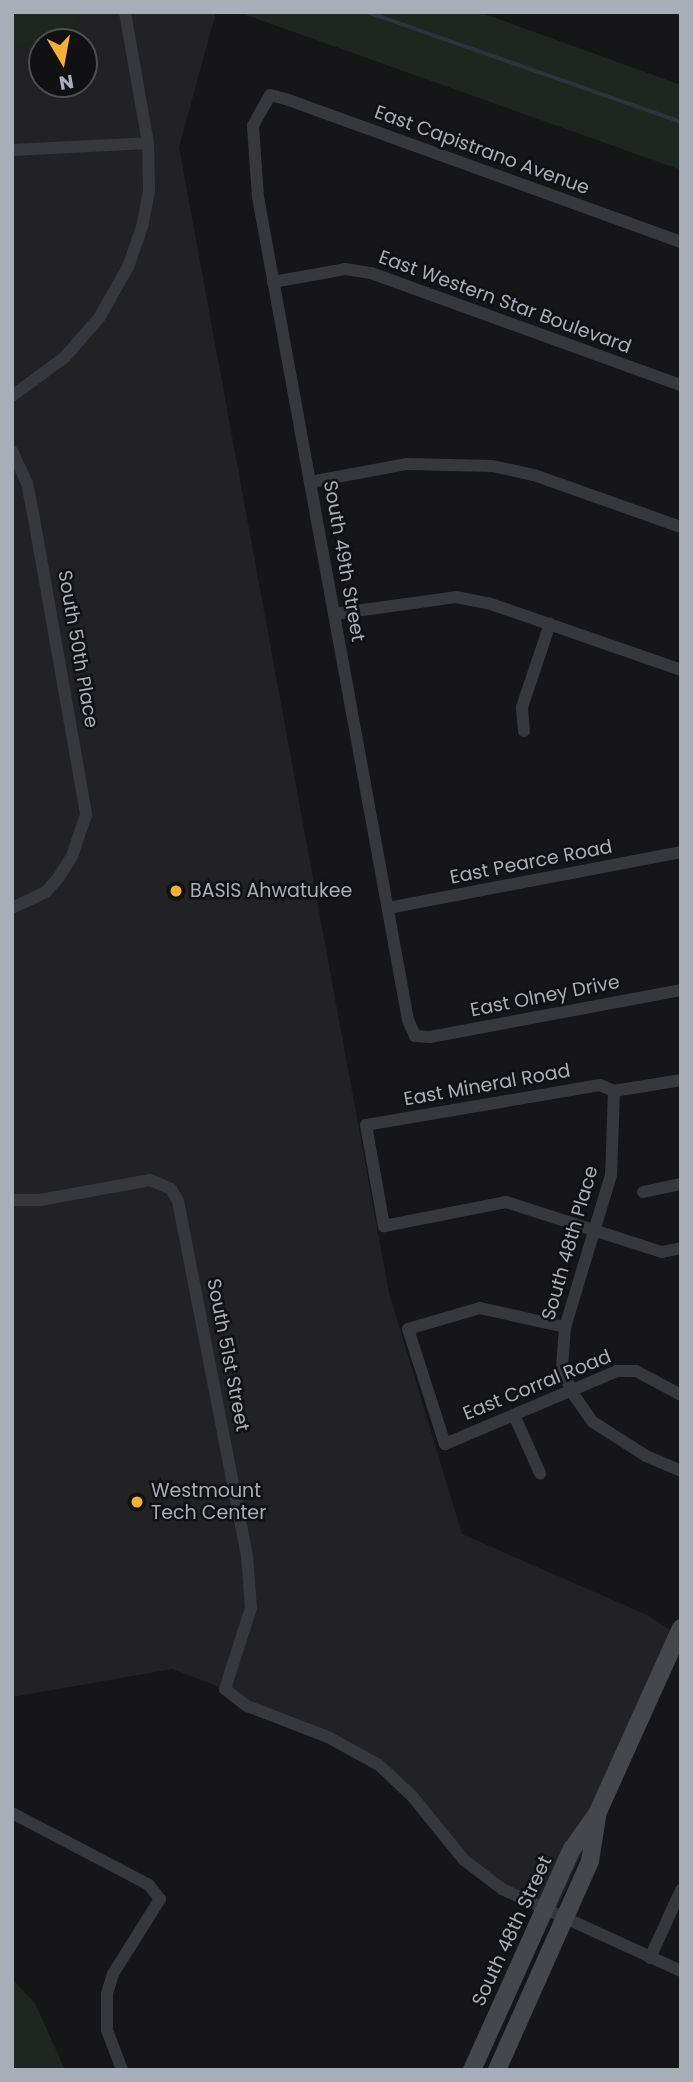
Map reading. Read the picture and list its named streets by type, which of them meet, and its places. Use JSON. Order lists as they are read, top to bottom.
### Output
{
  "streets": {
    "main road": ["South 48th Street"],
    "street": [
      "East Capistrano Avenue",
      "East Western Star Boulevard",
      "South 49th Street",
      "South 50th Place",
      "East Pearce Road",
      "East Olney Drive",
      "East Mineral Road",
      "South 48th Place",
      "South 51st Street",
      "East Corral Road"
    ]
  },
  "crossings": [
    ["East Capistrano Avenue", "South 49th Street"],
    ["East Western Star Boulevard", "South 49th Street"],
    ["South 49th Street", "East Pearce Road"],
    ["South 49th Street", "East Olney Drive"],
    ["East Mineral Road", "South 48th Place"],
    ["South 48th Place", "East Corral Road"],
    ["South 51st Street", "South 48th Street"]
  ],
  "places": ["BASIS Ahwatukee", "Westmount Tech Center"],
  "north": "bottom"
}
